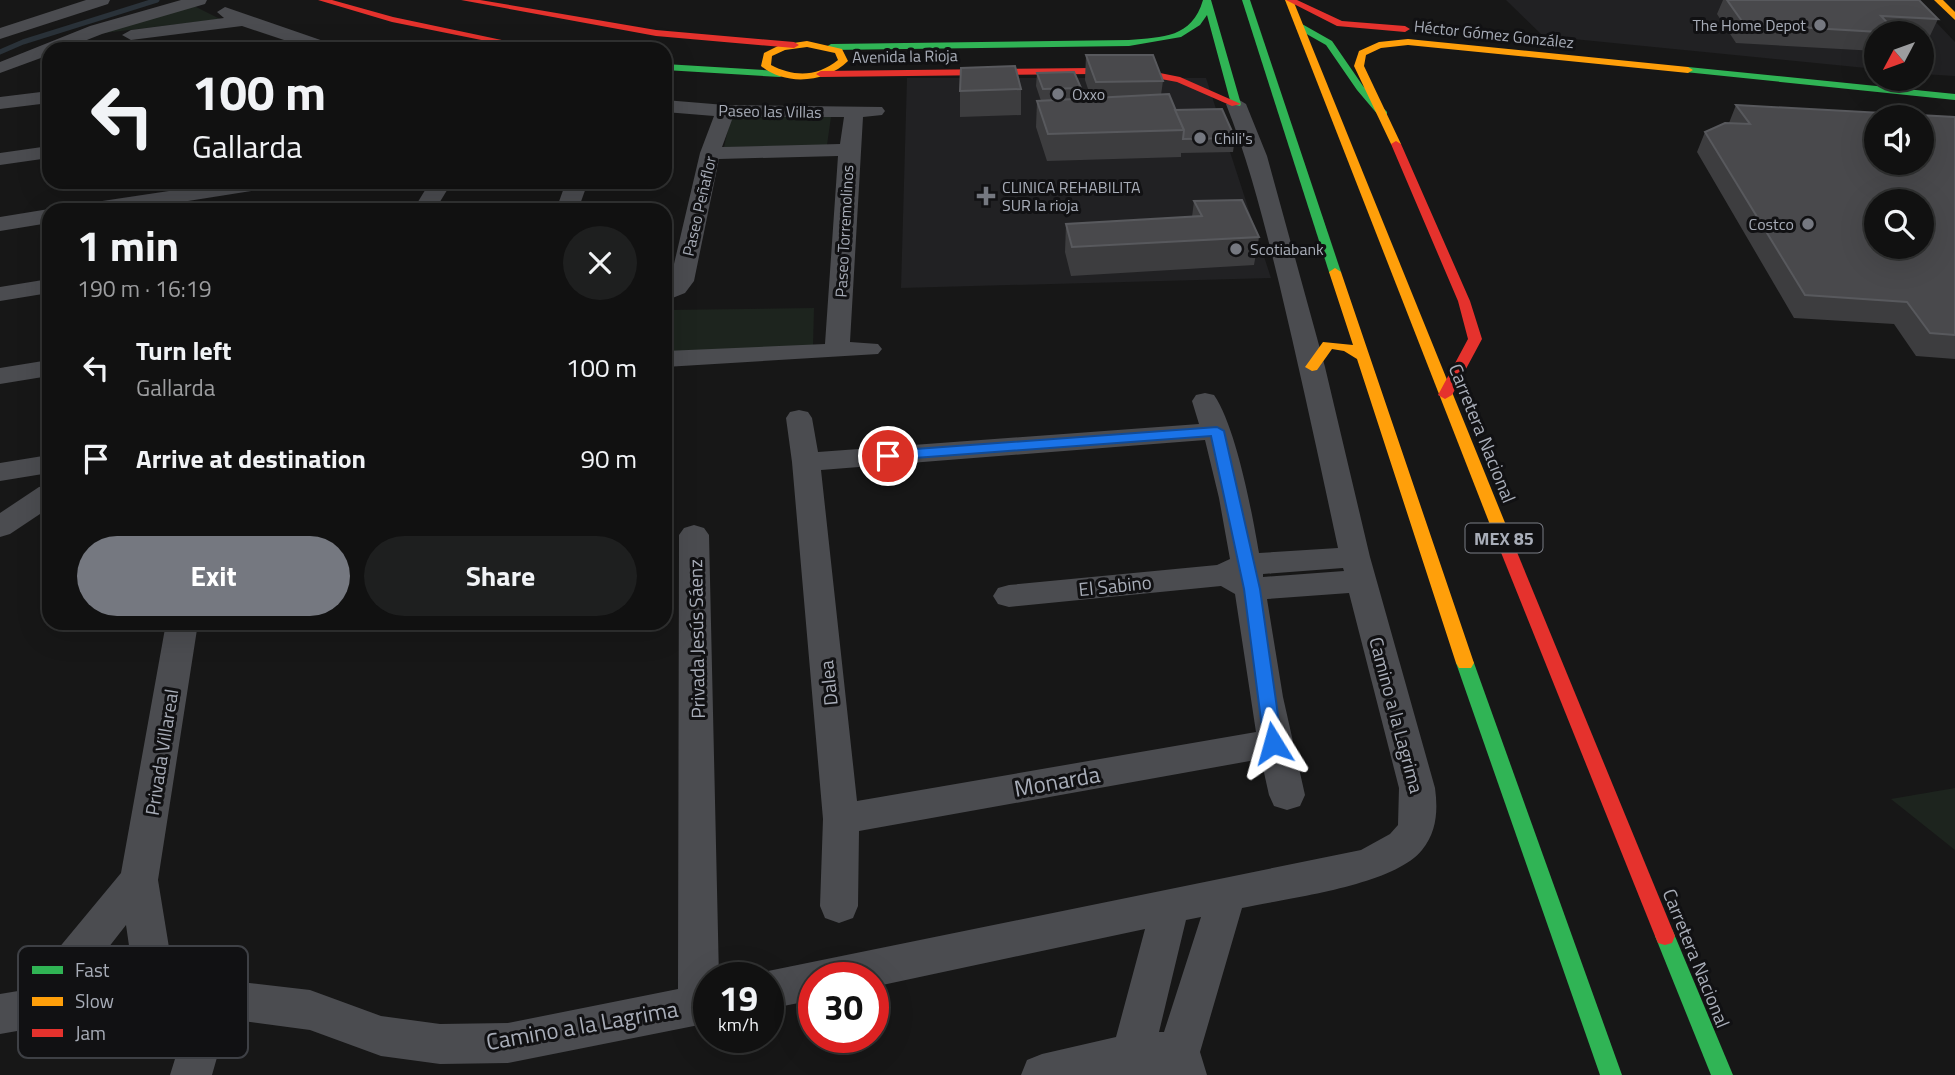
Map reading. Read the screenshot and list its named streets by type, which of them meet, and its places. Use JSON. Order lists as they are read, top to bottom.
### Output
{
  "streets": {
    "main road": [
      "Héctor Gómez González",
      "Avenida la Rioja",
      "Carretera Nacional",
      "MEX 85"
    ],
    "street": [
      "Paseo las Villas",
      "Paseo Peñaflor",
      "Paseo Torremolinos",
      "El Sabino",
      "Privada Jesús Sáenz",
      "Dalea",
      "Camino a la Lagrima",
      "Privada Villareal",
      "Monarda"
    ]
  },
  "crossings": [
    ["Héctor Gómez González", "Carretera Nacional"],
    ["Avenida la Rioja", "Camino a la Lagrima"],
    ["Paseo las Villas", "Paseo Peñaflor"],
    ["Paseo las Villas", "Paseo Torremolinos"],
    ["El Sabino", "Camino a la Lagrima"],
    ["Dalea", "Monarda"]
  ],
  "places": {
    "other": [
      "The Home Depot",
      "Oxxo",
      "Chili's",
      "Costco",
      "Scotiabank"
    ],
    "health": ["CLINICA REHABILITA SUR la rioja"]
  },
  "legend": ["Fast", "Slow", "Jam"],
  "north": "bottom left",
  "page": {
    "turn": ["100 m", "Gallarda"],
    "heading": ["1 min", "190 m · 16:19"],
    "list": [
      {
        "name": "Turn left",
        "note": "Gallarda",
        "value": "100 m"
      },
      {
        "name": "Arrive at destination",
        "value": "90 m"
      }
    ],
    "buttons": ["Exit", "Share"],
    "speed": "19 km/h",
    "limit": "30"
  }
}
